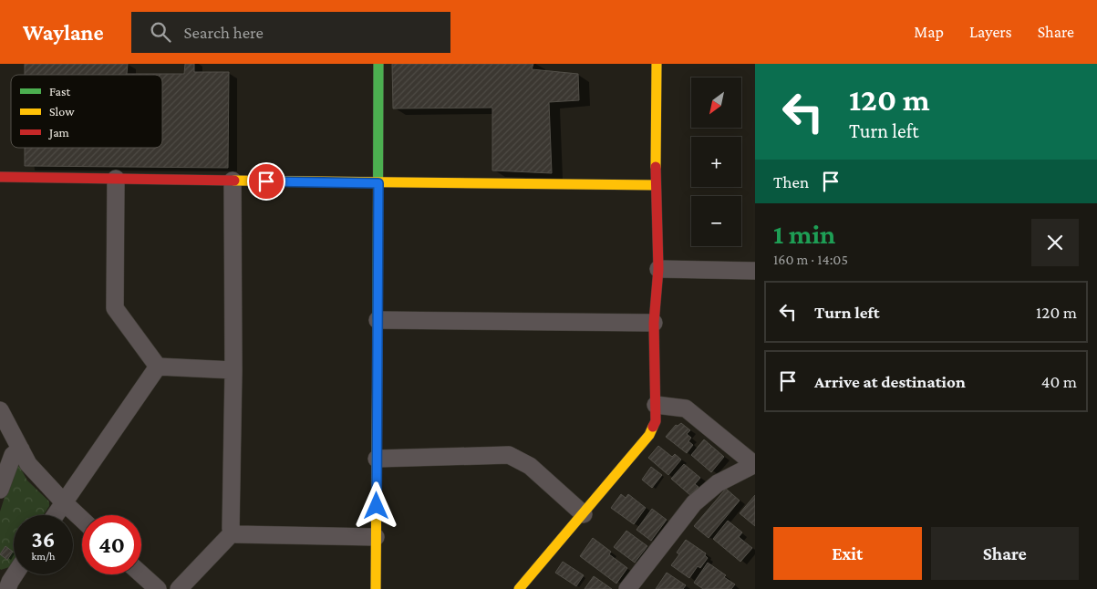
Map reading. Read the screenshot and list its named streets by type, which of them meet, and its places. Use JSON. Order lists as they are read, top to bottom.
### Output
{
  "legend": ["Fast", "Slow", "Jam"],
  "north": "bottom left",
  "page": {
    "header": "Waylane",
    "search": "Search here",
    "nav": ["Map", "Layers", "Share"],
    "turn": ["120 m", "Turn left"],
    "map_buttons": ["+", "−"],
    "then": "Then",
    "heading": ["1 min", "160 m · 14:05"],
    "list": [
      {
        "name": "Turn left",
        "value": "120 m"
      },
      {
        "name": "Arrive at destination",
        "value": "40 m"
      }
    ],
    "speed": "36 km/h",
    "limit": "40",
    "buttons": ["Exit", "Share"]
  }
}
